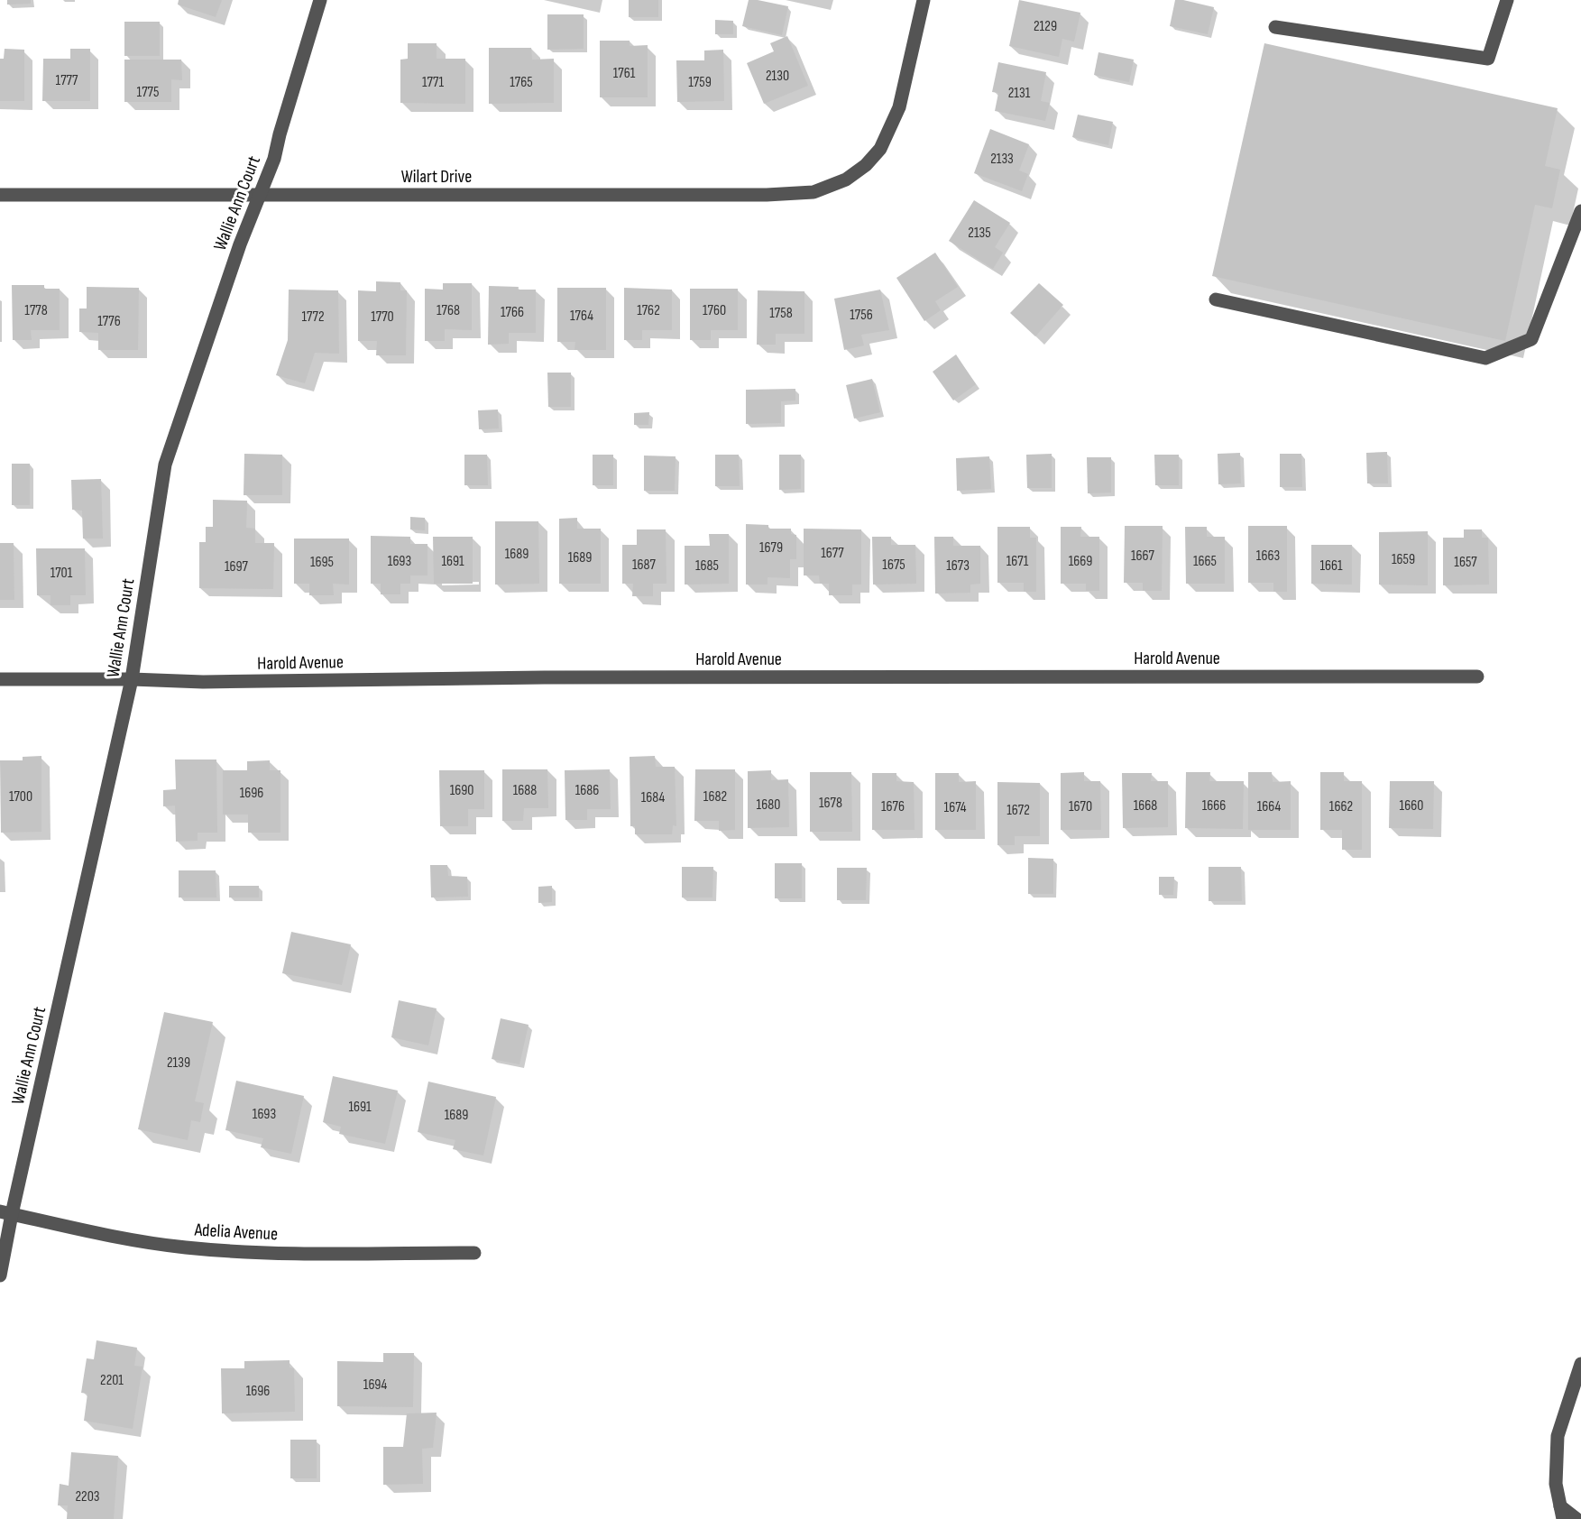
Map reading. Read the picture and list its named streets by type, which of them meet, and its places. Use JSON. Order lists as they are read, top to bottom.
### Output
{
  "streets": {
    "street": [
      "Wilart Drive",
      "Wallie Ann Court",
      "Harold Avenue",
      "Adelia Avenue"
    ]
  },
  "crossings": [
    ["Wilart Drive", "Wallie Ann Court"],
    ["Wallie Ann Court", "Harold Avenue"],
    ["Wallie Ann Court", "Adelia Avenue"]
  ],
  "house_numbers": [
    "2129",
    "1761",
    "2130",
    "1777",
    "1771",
    "1765",
    "1759",
    "1775",
    "2131",
    "2133",
    "2135",
    "1778",
    "1768",
    "1762",
    "1760",
    "1766",
    "1758",
    "1756",
    "1764",
    "1772",
    "1770",
    "1776",
    "1679",
    "1677",
    "1689",
    "1667",
    "1663",
    "1689",
    "1659",
    "1693",
    "1691",
    "1671",
    "1669",
    "1665",
    "1695",
    "1657",
    "1687",
    "1675",
    "1685",
    "1673",
    "1661",
    "1697",
    "1701",
    "1690",
    "1688",
    "1686",
    "1696",
    "1700",
    "1682",
    "1684",
    "1678",
    "1680",
    "1668",
    "1666",
    "1660",
    "1676",
    "1670",
    "1664",
    "1662",
    "1674",
    "1672",
    "2139",
    "1691",
    "1693",
    "1689",
    "2201",
    "1694",
    "1696",
    "2203"
  ]
}
